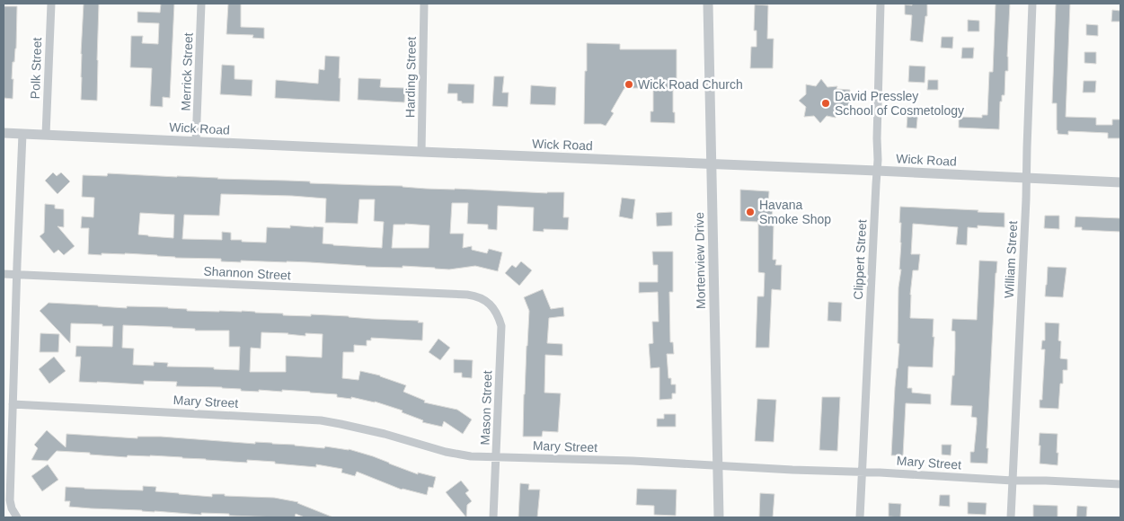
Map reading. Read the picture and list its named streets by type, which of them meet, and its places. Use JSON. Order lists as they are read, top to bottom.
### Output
{
  "streets": {
    "street": [
      "Polk Street",
      "Merrick Street",
      "Harding Street",
      "Wick Road",
      "Clippert Street",
      "William Street",
      "Mortenview Drive",
      "Shannon Street",
      "Mary Street",
      "Mason Street"
    ]
  },
  "crossings": [
    ["Polk Street", "Wick Road"],
    ["Merrick Street", "Wick Road"],
    ["Harding Street", "Wick Road"],
    ["Wick Road", "Clippert Street"],
    ["Wick Road", "William Street"],
    ["Wick Road", "Mortenview Drive"],
    ["Clippert Street", "Mary Street"],
    ["William Street", "Mary Street"],
    ["Mortenview Drive", "Mary Street"],
    ["Shannon Street", "Mason Street"],
    ["Mary Street", "Mason Street"]
  ],
  "places": ["Wick Road Church", "David Pressley School of Cosmetology", "Havana Smoke Shop"]
}
